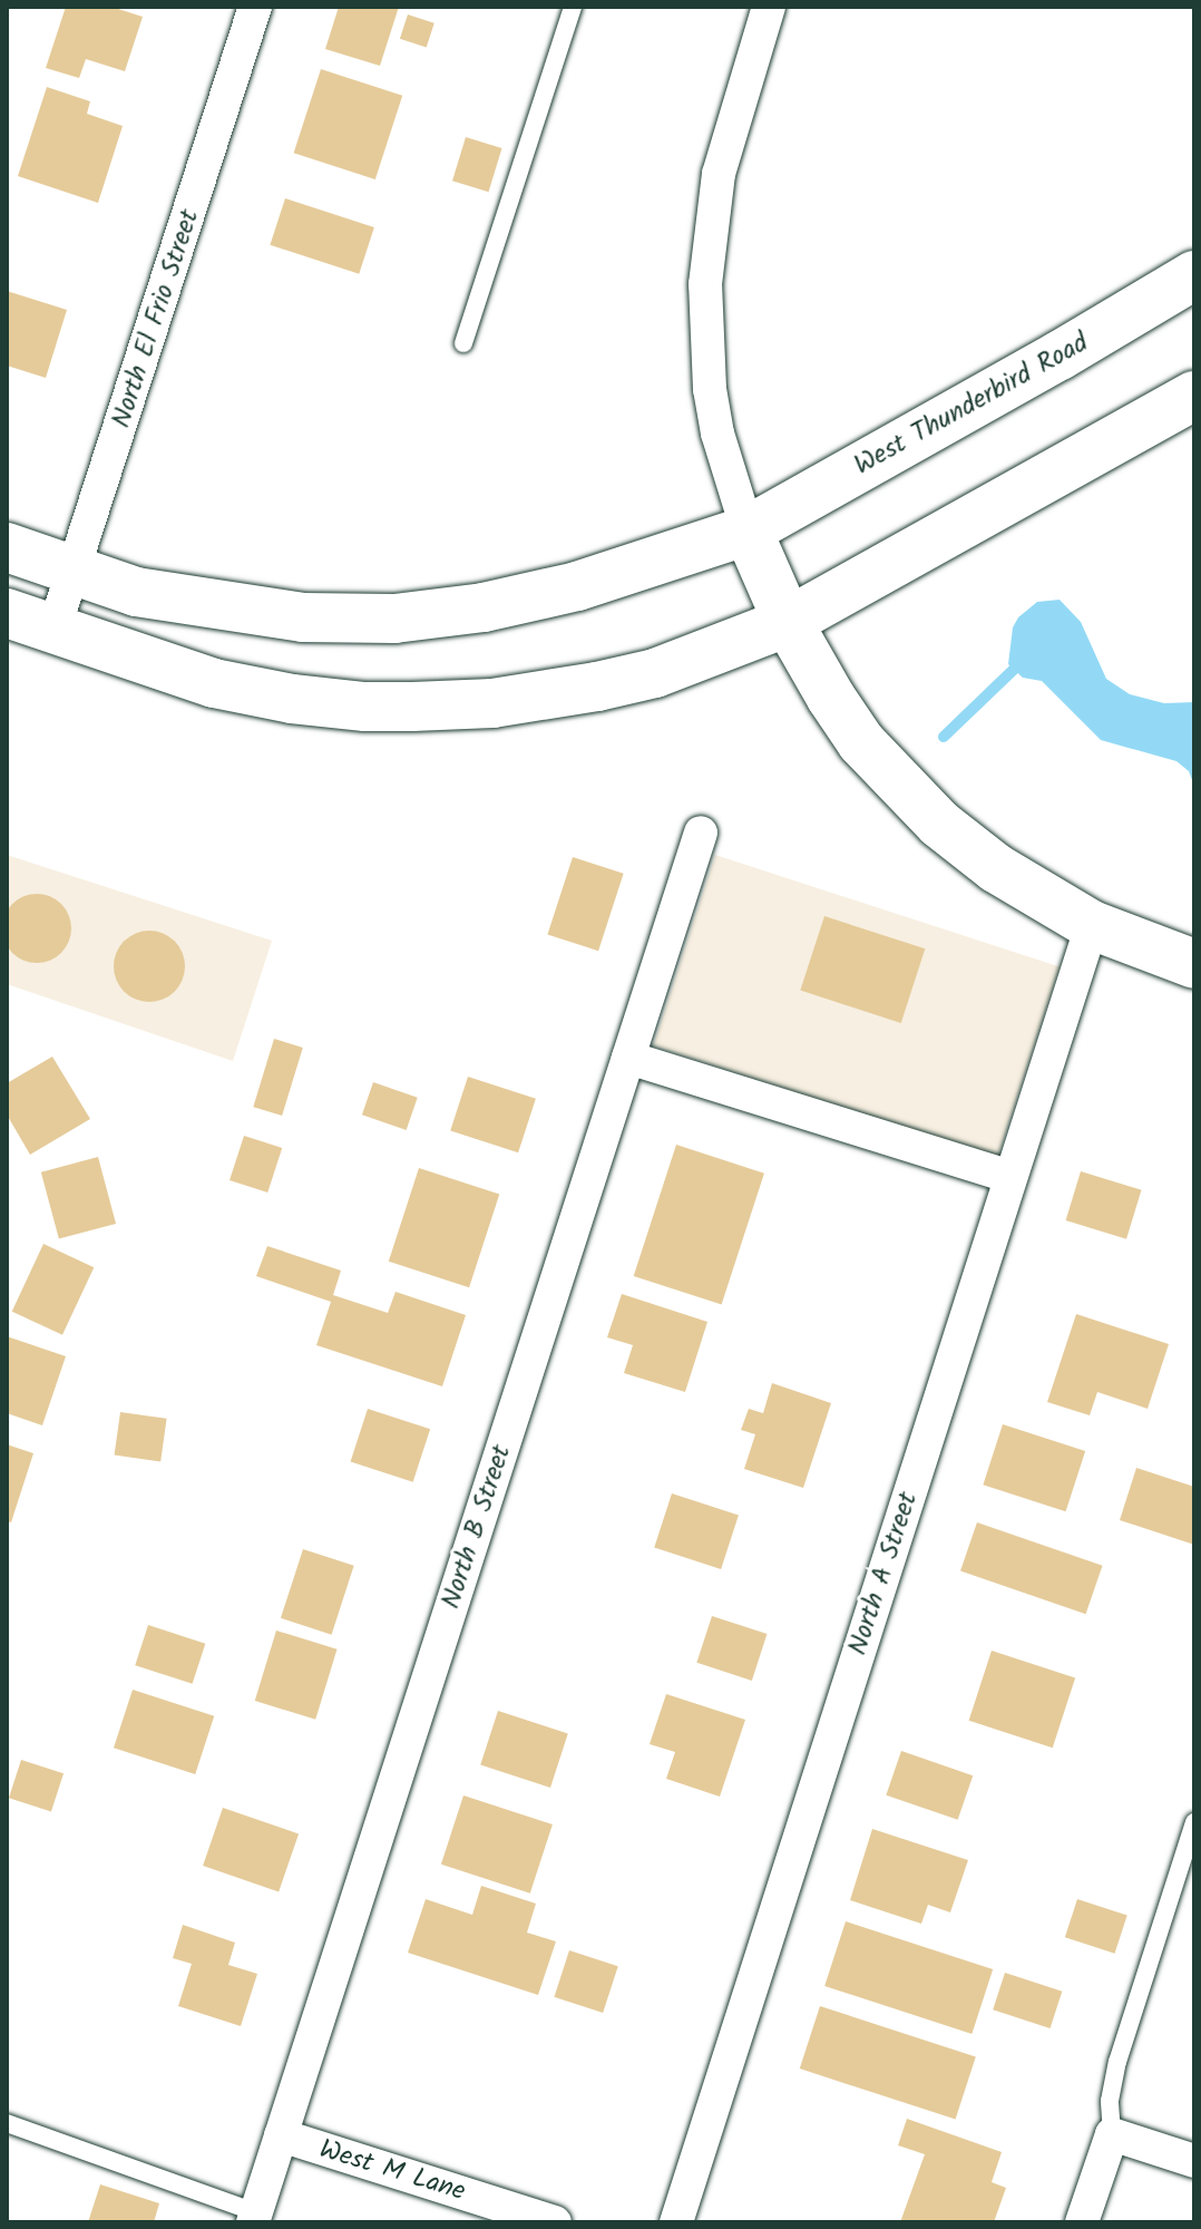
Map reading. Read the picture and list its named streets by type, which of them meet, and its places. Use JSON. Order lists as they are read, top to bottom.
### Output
{
  "streets": {
    "main road": ["West Thunderbird Road"],
    "street": [
      "North El Frio Street",
      "North B Street",
      "North A Street",
      "West M Lane"
    ]
  },
  "crossings": [
    ["North El Frio Street", "West Thunderbird Road"],
    ["North B Street", "West M Lane"]
  ]
}
